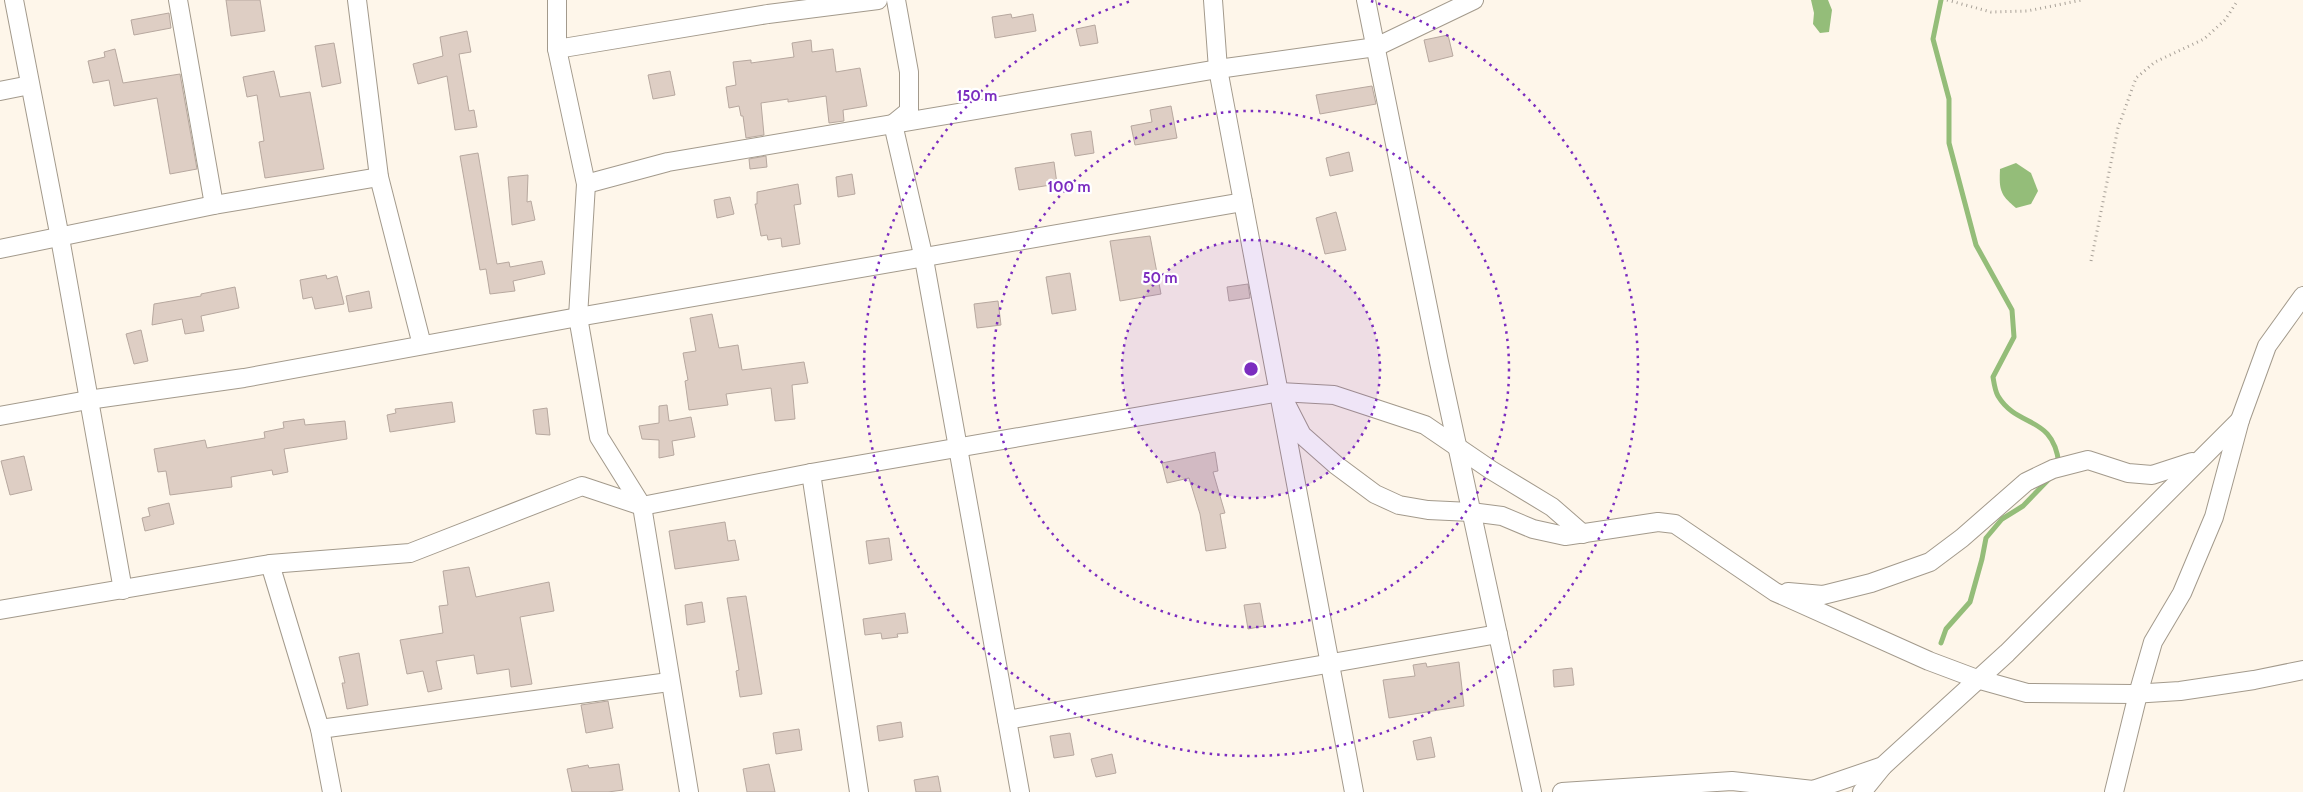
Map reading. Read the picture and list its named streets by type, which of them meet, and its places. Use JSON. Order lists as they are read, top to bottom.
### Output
{
  "rings": ["150 m", "100 m", "50 m"]
}
